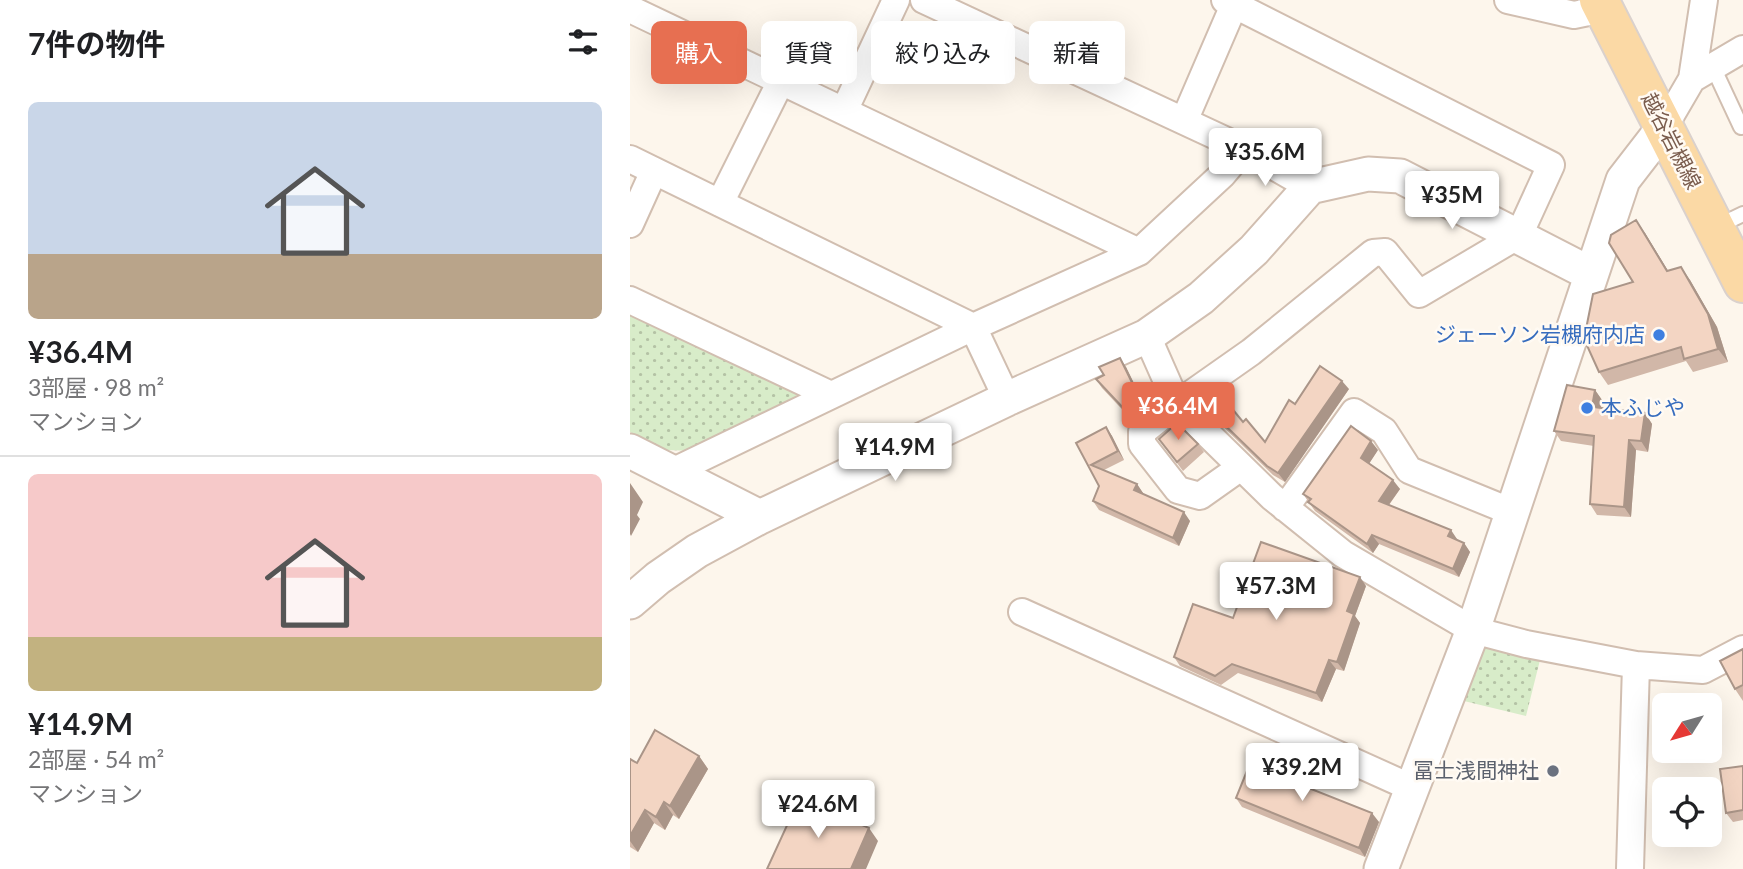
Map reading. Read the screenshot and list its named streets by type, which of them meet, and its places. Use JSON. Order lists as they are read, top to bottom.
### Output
{
  "streets": {
    "main road": ["越谷岩槻線"]
  },
  "places": ["ジェーソン岩槻府内店", "本ふじや", "冨士浅間神社"],
  "north": "bottom left",
  "page": {
    "heading": "7件の物件",
    "chip": [
      "購入",
      "賃貸",
      "絞り込み",
      "新着"
    ],
    "list": [
      {
        "name": "¥36.4M",
        "note": "3部屋 · 98 m² · マンション"
      },
      {
        "name": "¥14.9M",
        "note": "2部屋 · 54 m² · マンション"
      }
    ],
    "price": [
      "¥35.6M",
      "¥35M",
      "¥36.4M",
      "¥14.9M",
      "¥57.3M",
      "¥39.2M",
      "¥24.6M"
    ]
  }
}
